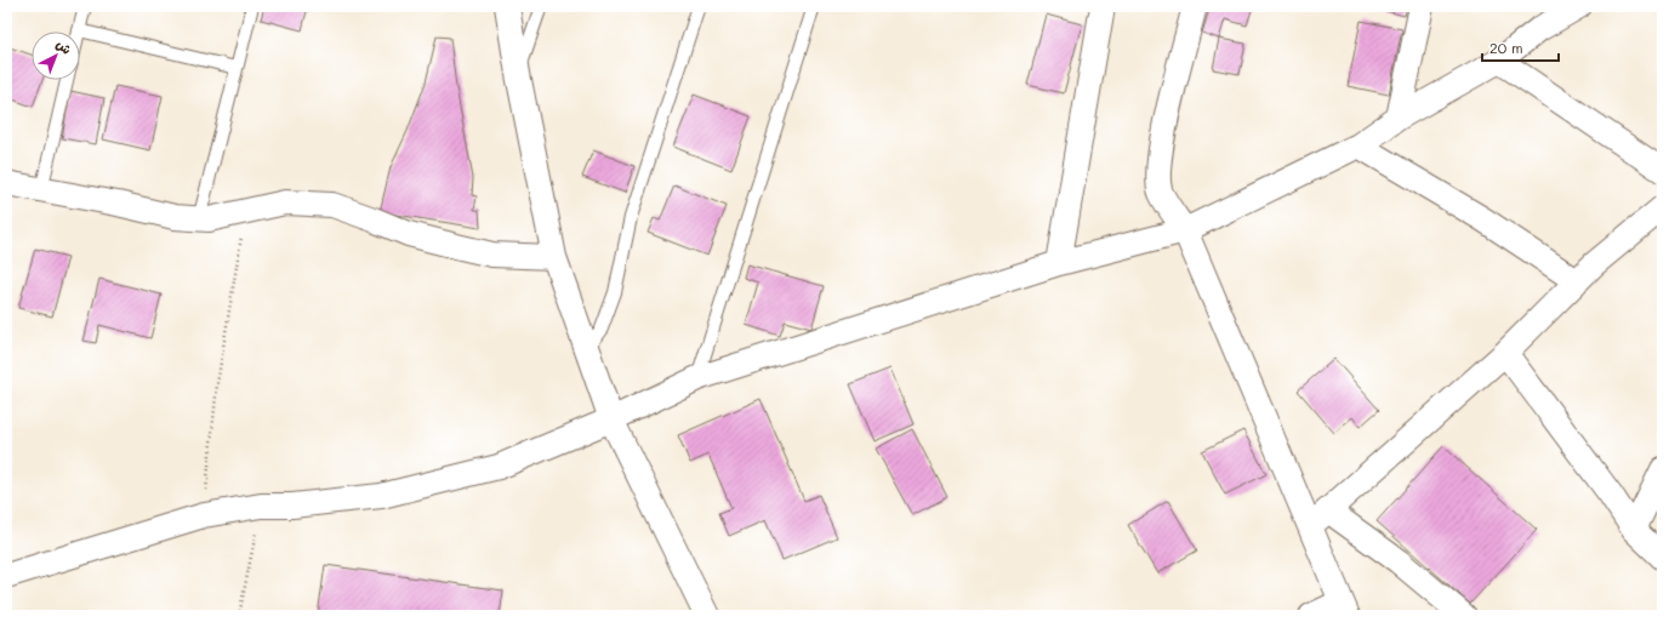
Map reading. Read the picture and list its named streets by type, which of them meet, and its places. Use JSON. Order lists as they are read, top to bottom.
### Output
{
  "scale_bar": "20 m",
  "north": "top right"
}
